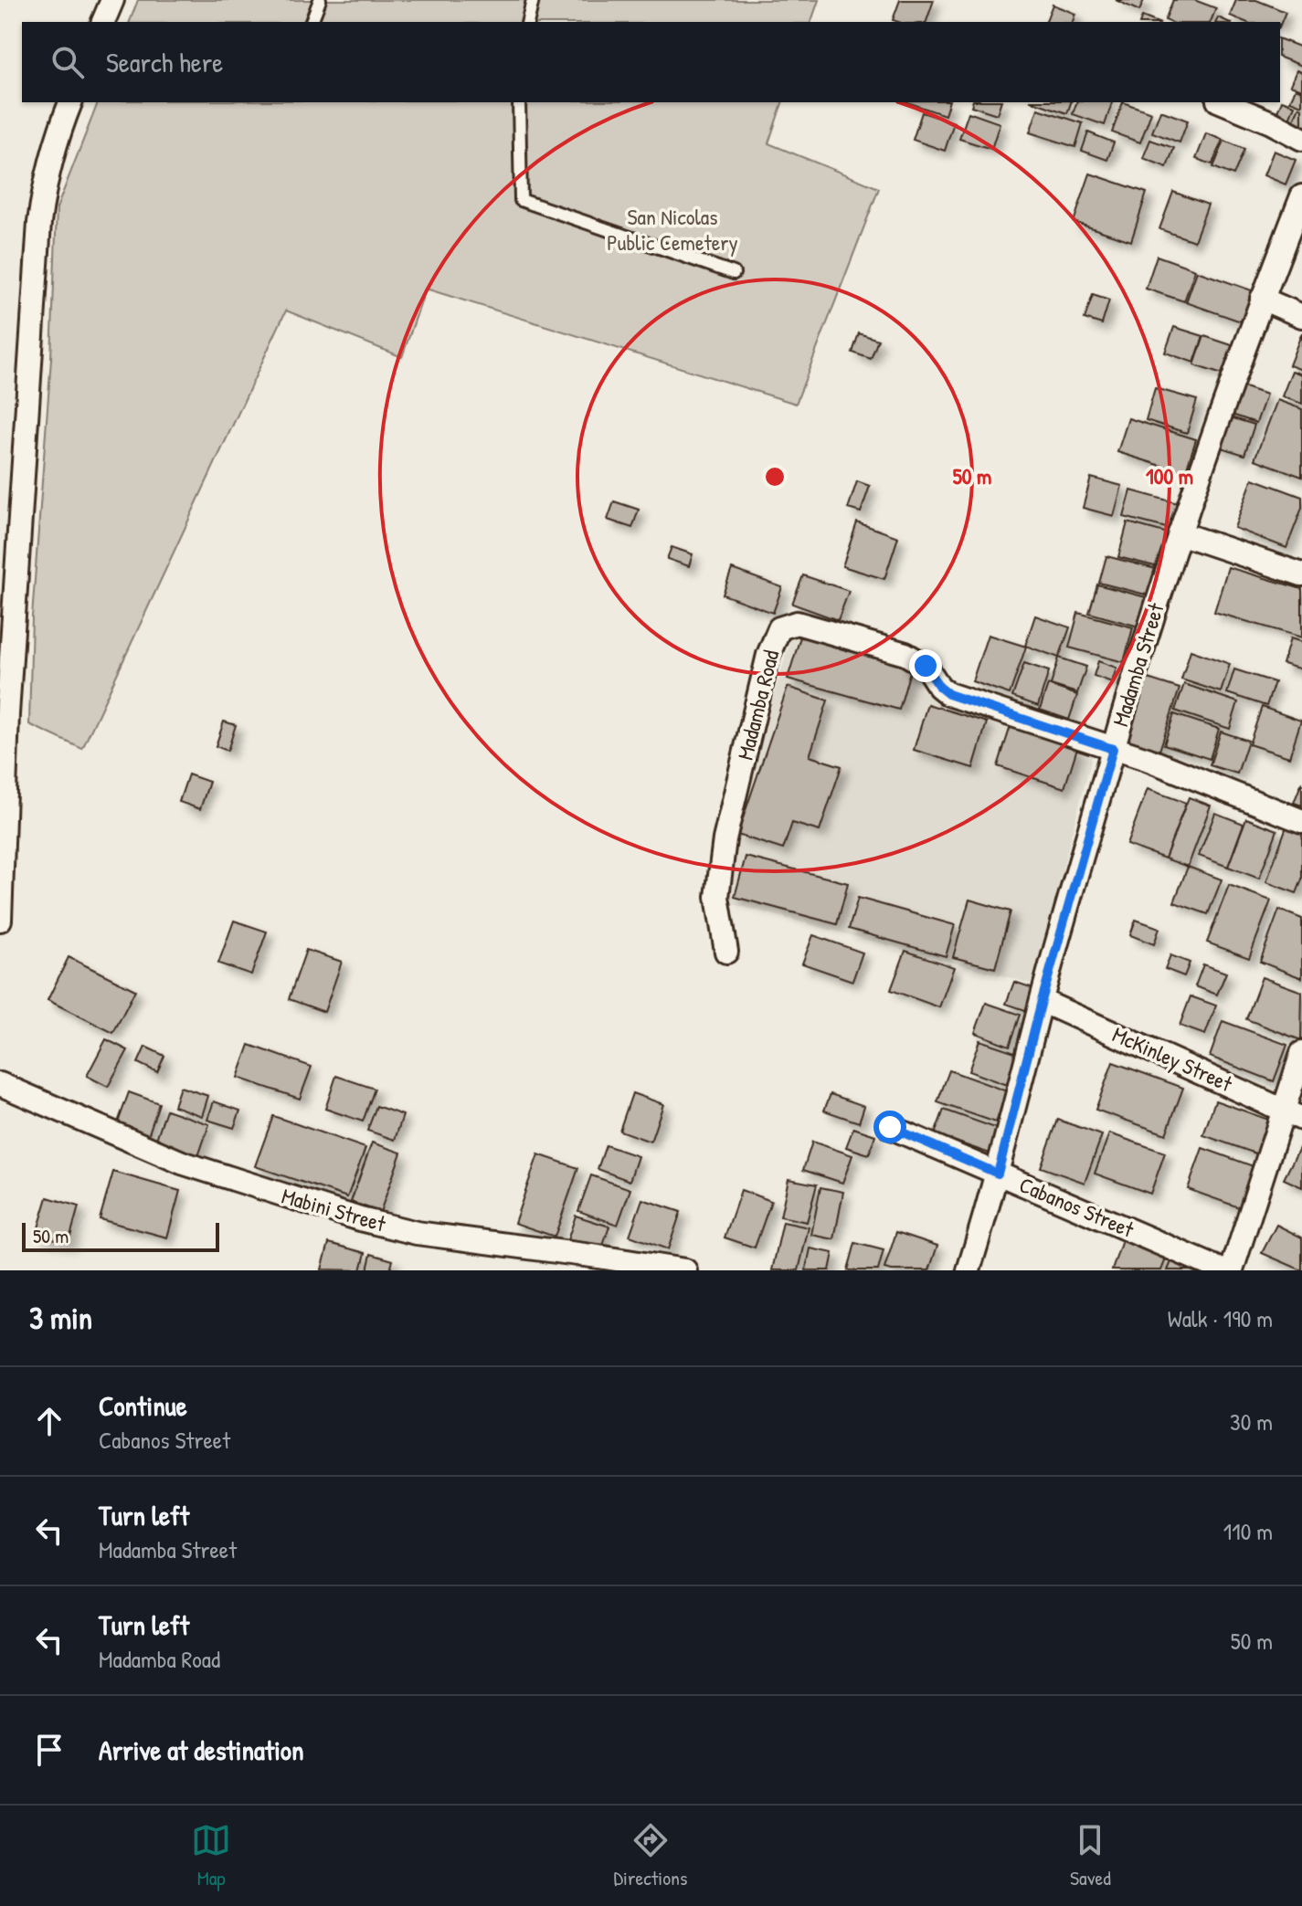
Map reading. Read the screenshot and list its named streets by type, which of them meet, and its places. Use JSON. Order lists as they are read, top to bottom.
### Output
{
  "streets": {
    "street": [
      "Madamba Street",
      "Madamba Road",
      "McKinley Street",
      "Cabanos Street",
      "Mabini Street"
    ]
  },
  "crossings": [
    ["Madamba Street", "Madamba Road"],
    ["Madamba Street", "McKinley Street"],
    ["Madamba Street", "Cabanos Street"]
  ],
  "parks": ["San Nicolas Public Cemetery"],
  "scale_bar": "50 m",
  "page": {
    "search": "Search here",
    "scale": "50 m",
    "heading": ["3 min", "Walk · 190 m"],
    "list": [
      ["Continue", "Cabanos Street", "30 m"],
      ["Turn left", "Madamba Street", "110 m"],
      ["Turn left", "Madamba Road", "50 m"],
      "Arrive at destination"
    ],
    "nav": ["Map", "Directions", "Saved"]
  },
  "rings": ["50 m", "100 m"]
}
